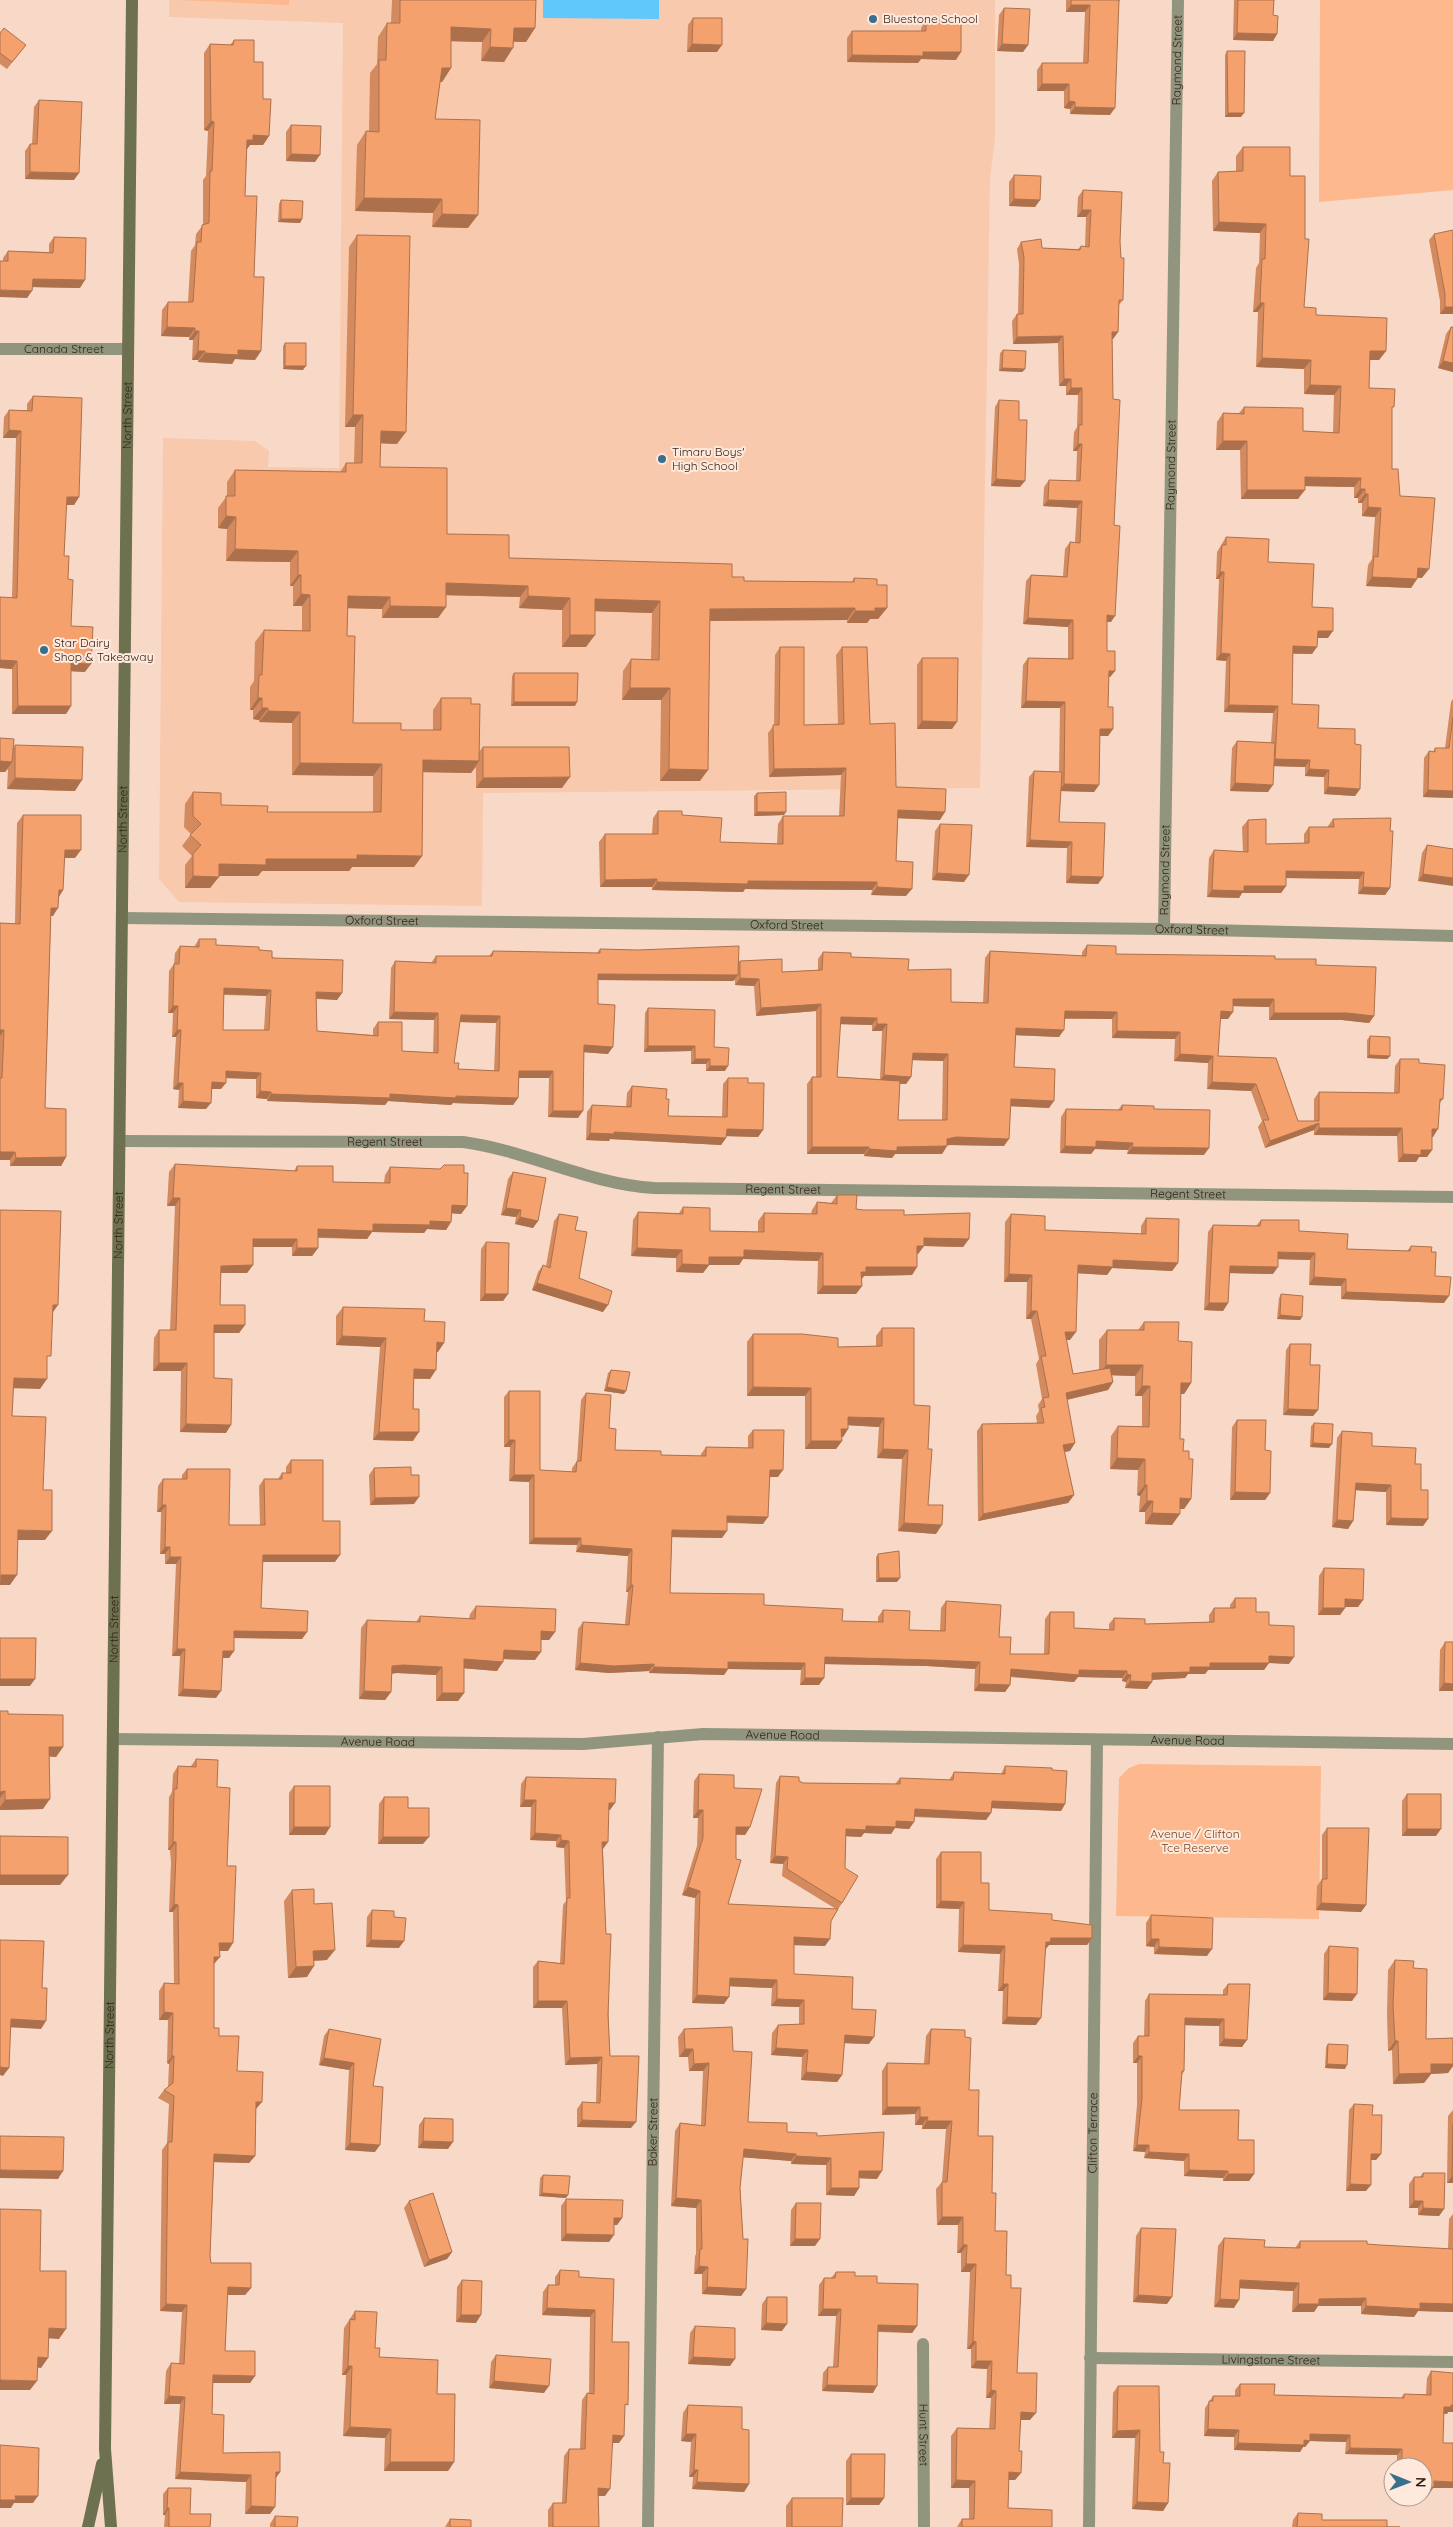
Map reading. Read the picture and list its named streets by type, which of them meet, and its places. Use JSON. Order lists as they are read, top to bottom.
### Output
{
  "streets": {
    "street": [
      "Raymond Street",
      "Canada Street",
      "North Street",
      "Oxford Street",
      "Regent Street",
      "Avenue Road",
      "Baker Street",
      "Clifton Terrace",
      "Livingstone Street",
      "Hunt Street"
    ]
  },
  "crossings": [
    ["Raymond Street", "Oxford Street"],
    ["Canada Street", "North Street"],
    ["North Street", "Oxford Street"],
    ["North Street", "Regent Street"],
    ["North Street", "Avenue Road"],
    ["Avenue Road", "Baker Street"],
    ["Avenue Road", "Clifton Terrace"],
    ["Clifton Terrace", "Livingstone Street"]
  ],
  "parks": ["Avenue / Clifton Tce Reserve"],
  "places": ["Bluestone School", "Timaru Boys' High School", "Star Dairy Shop & Takeaway"],
  "north": "right"
}
